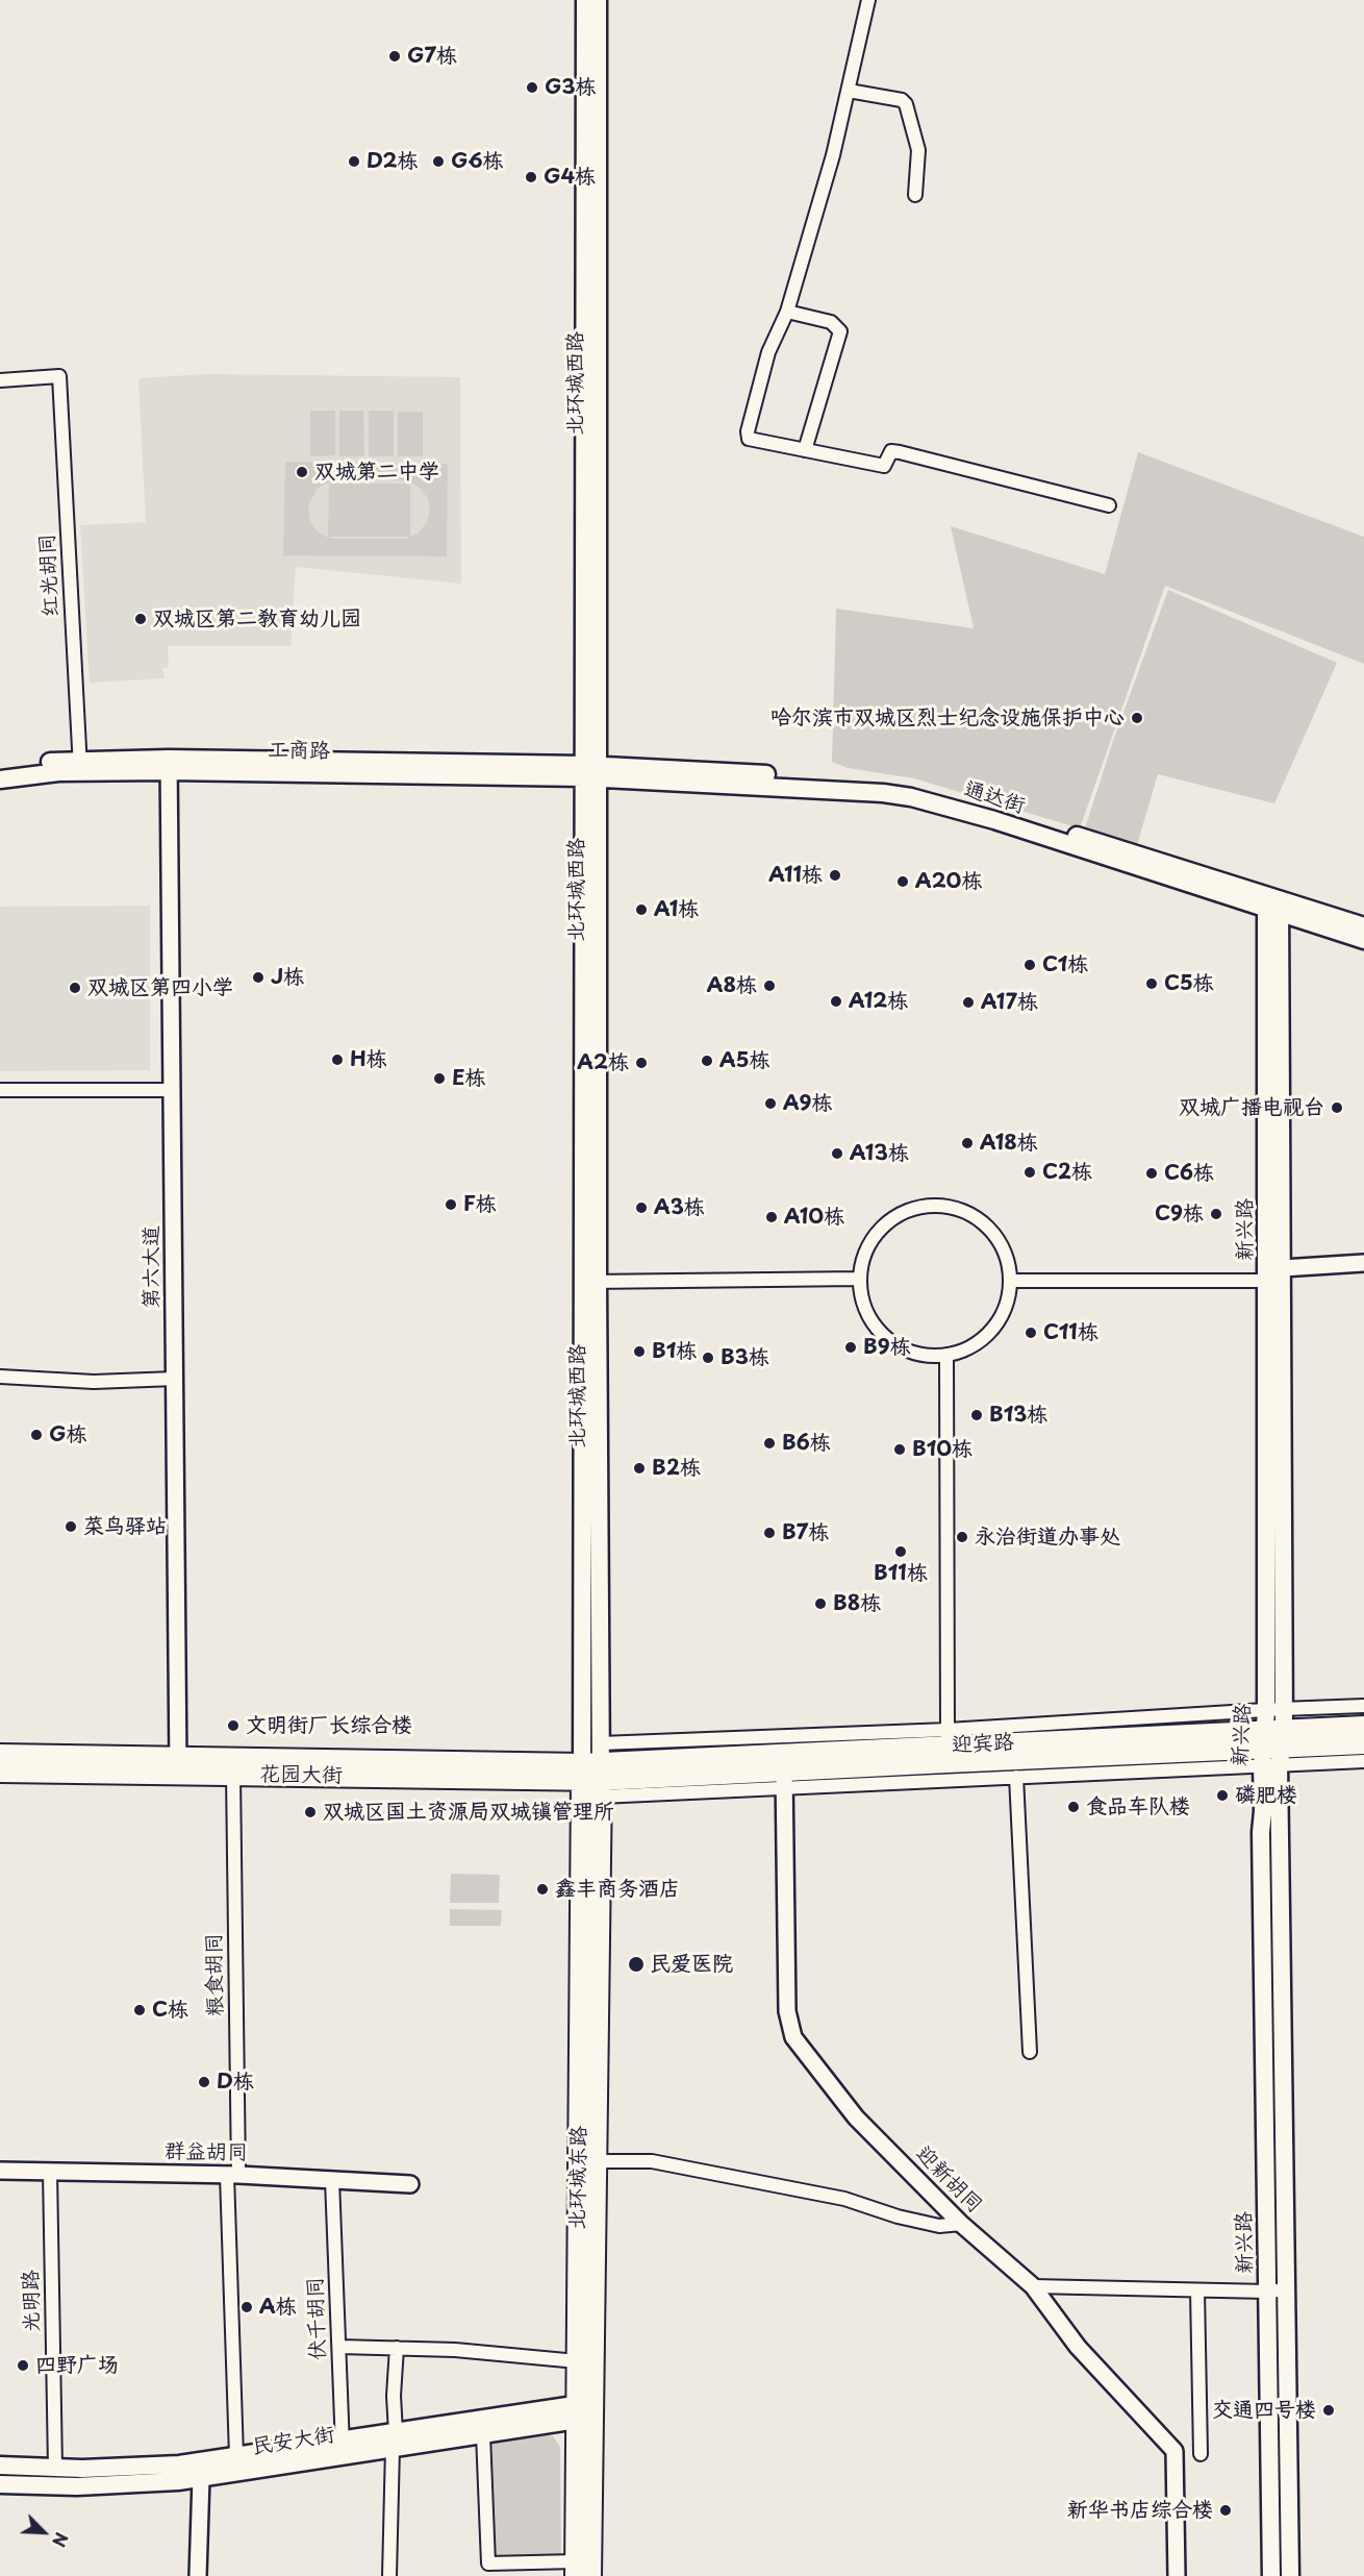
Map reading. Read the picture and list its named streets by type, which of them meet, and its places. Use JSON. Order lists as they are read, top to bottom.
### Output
{
  "streets": {
    "main road": [
      "北环城西路",
      "工商路",
      "通达街",
      "新兴路",
      "迎宾路",
      "花园大街",
      "北环城东路",
      "民安大街"
    ],
    "street": [
      "红光胡同",
      "第六大道",
      "粮食胡同",
      "群益胡同",
      "迎新胡同",
      "光明路",
      "伏千胡同"
    ]
  },
  "crossings": [
    ["北环城西路", "工商路"],
    ["北环城西路", "通达街"],
    ["北环城西路", "迎宾路"],
    ["北环城西路", "花园大街"],
    ["北环城西路", "北环城东路"],
    ["红光胡同", "工商路"],
    ["工商路", "通达街"],
    ["工商路", "第六大道"],
    ["通达街", "新兴路"],
    ["新兴路", "迎宾路"],
    ["第六大道", "花园大街"],
    ["迎宾路", "花园大街"],
    ["迎宾路", "北环城东路"],
    ["迎宾路", "迎新胡同"],
    ["花园大街", "粮食胡同"],
    ["花园大街", "北环城东路"],
    ["粮食胡同", "群益胡同"],
    ["粮食胡同", "民安大街"],
    ["群益胡同", "光明路"],
    ["群益胡同", "伏千胡同"],
    ["北环城东路", "民安大街"],
    ["光明路", "民安大街"],
    ["伏千胡同", "民安大街"]
  ],
  "places": [
    "G7栋",
    "G3栋",
    "D2栋",
    "G6栋",
    "G4栋",
    "双城第二中学",
    "双城区第二教育幼儿园",
    "哈尔滨市双城区烈士纪念设施保护中心",
    "A11栋",
    "A20栋",
    "A1栋",
    "C1栋",
    "J栋",
    "C5栋",
    "A8栋",
    "双城区第四小学",
    "A12栋",
    "A17栋",
    "H栋",
    "A5栋",
    "A2栋",
    "E栋",
    "A9栋",
    "双城广播电视台",
    "A18栋",
    "A13栋",
    "C2栋",
    "C6栋",
    "F栋",
    "A3栋",
    "C9栋",
    "A10栋",
    "C11栋",
    "B9栋",
    "B1栋",
    "B3栋",
    "B13栋",
    "G栋",
    "B6栋",
    "B10栋",
    "B2栋",
    "菜鸟驿站",
    "B7栋",
    "永治街道办事处",
    "B11栋",
    "B8栋",
    "文明街厂长综合楼",
    "磷肥楼",
    "食品车队楼",
    "双城区国土资源局双城镇管理所",
    "鑫丰商务酒店",
    "民爱医院",
    "C栋",
    "D栋",
    "A栋",
    "四野广场",
    "交通四号楼",
    "新华书店综合楼"
  ],
  "north": "bottom right"
}
